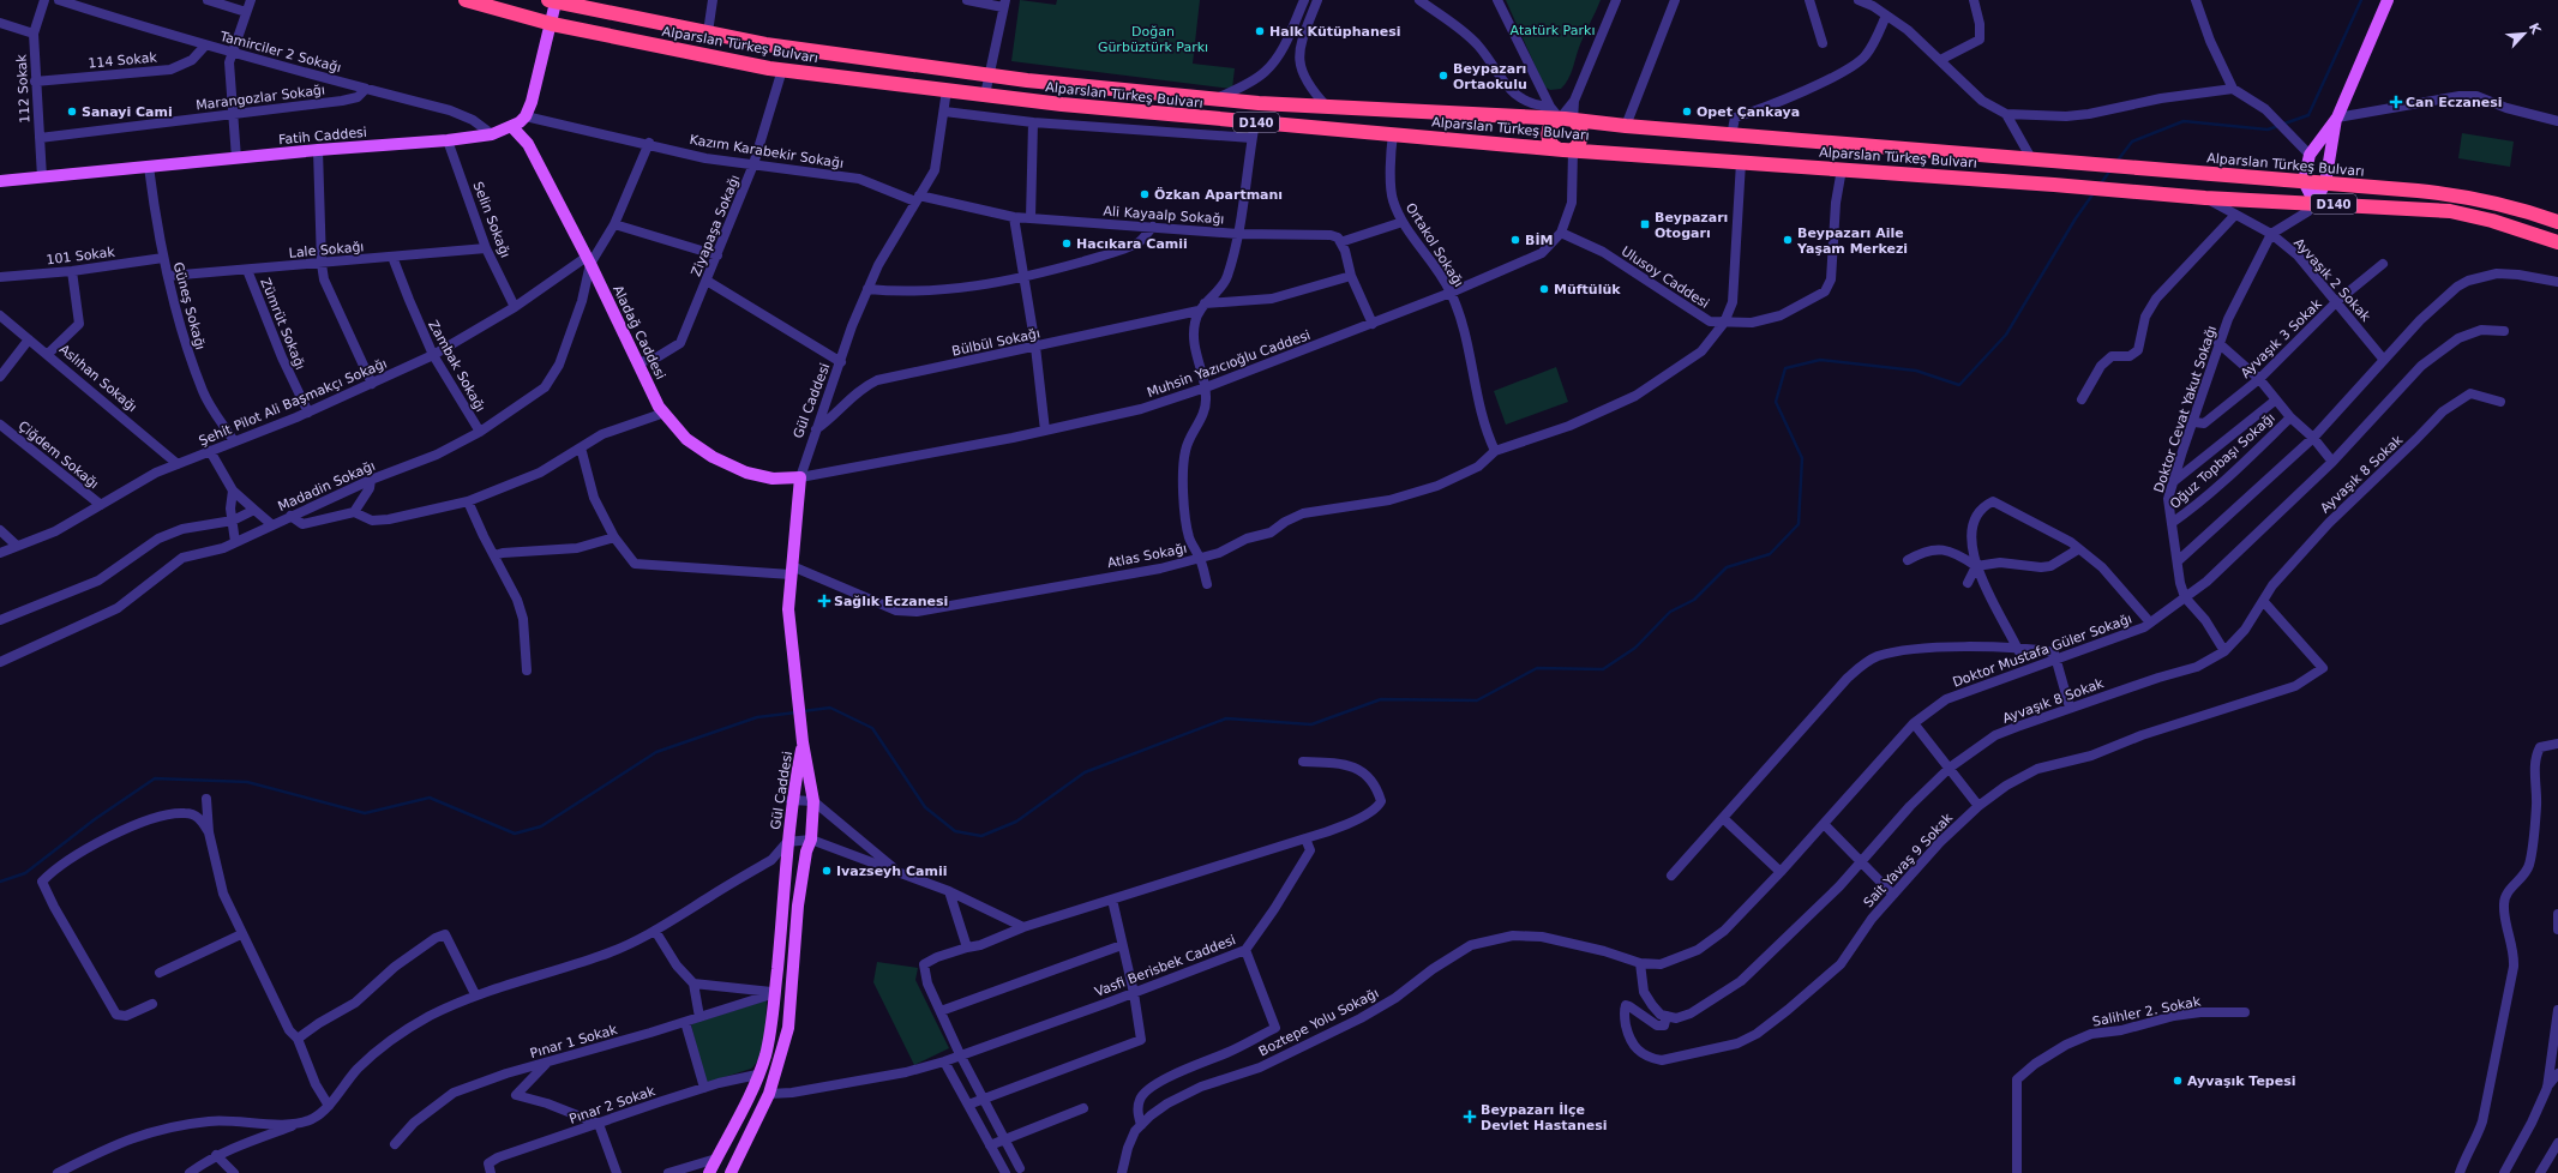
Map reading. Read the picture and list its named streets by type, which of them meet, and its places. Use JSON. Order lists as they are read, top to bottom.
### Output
{
  "streets": {
    "highway": ["Alparslan Türkeş Bulvarı", "D140"],
    "main road": ["Fatih Caddesi", "Aladağ Caddesi", "Gül Caddesi"],
    "street": [
      "Tamirciler 2 Sokağı",
      "114 Sokak",
      "112 Sokak",
      "Marangozlar Sokağı",
      "Kazım Karabekir Sokağı",
      "Ali Kayaalp Sokağı",
      "Selin Sokağı",
      "Ziyapaşa Sokağı",
      "Ortakol Sokağı",
      "Lale Sokağı",
      "101 Sokak",
      "Ulusoy Caddesi",
      "Ayvaşık 2 Sokak",
      "Güneş Sokağı",
      "Zümrüt Sokağı",
      "Ayvaşık 3 Sokak",
      "Bülbül Sokağı",
      "Muhsin Yazıcıoğlu Caddesi",
      "Zambak Sokağı",
      "Aslıhan Sokağı",
      "Şehit Pilot Ali Başmakçı Sokağı",
      "Doktor Cevat Yakut Sokağı",
      "Çiğdem Sokağı",
      "Oğuz Topbaşı Sokağı",
      "Ayvaşık 8 Sokak",
      "Madadin Sokağı",
      "Atlas Sokağı",
      "Doktor Mustafa Güler Sokağı",
      "Sait Yavaş 9 Sokak",
      "Vasfi Berisbek Caddesi",
      "Salihler 2. Sokak",
      "Boztepe Yolu Sokağı",
      "Pınar 1 Sokak",
      "Pınar 2 Sokak"
    ]
  },
  "crossings": [
    ["Alparslan Türkeş Bulvarı", "Ziyapaşa Sokağı"],
    ["Alparslan Türkeş Bulvarı", "Ortakol Sokağı"],
    ["Alparslan Türkeş Bulvarı", "Ulusoy Caddesi"],
    ["Alparslan Türkeş Bulvarı", "Ayvaşık 2 Sokak"],
    ["Alparslan Türkeş Bulvarı", "Muhsin Yazıcıoğlu Caddesi"],
    ["Alparslan Türkeş Bulvarı", "Gül Caddesi"],
    ["Tamirciler 2 Sokağı", "114 Sokak"],
    ["Tamirciler 2 Sokağı", "Marangozlar Sokağı"],
    ["Tamirciler 2 Sokağı", "Fatih Caddesi"],
    ["114 Sokak", "112 Sokak"],
    ["112 Sokak", "Marangozlar Sokağı"],
    ["112 Sokak", "Fatih Caddesi"],
    ["Fatih Caddesi", "Kazım Karabekir Sokağı"],
    ["Fatih Caddesi", "Selin Sokağı"],
    ["Fatih Caddesi", "Güneş Sokağı"],
    ["Fatih Caddesi", "Aladağ Caddesi"],
    ["Kazım Karabekir Sokağı", "Ali Kayaalp Sokağı"],
    ["Kazım Karabekir Sokağı", "Ziyapaşa Sokağı"],
    ["Kazım Karabekir Sokağı", "Gül Caddesi"],
    ["Kazım Karabekir Sokağı", "Şehit Pilot Ali Başmakçı Sokağı"],
    ["Ali Kayaalp Sokağı", "Gül Caddesi"],
    ["Selin Sokağı", "Lale Sokağı"],
    ["Selin Sokağı", "Şehit Pilot Ali Başmakçı Sokağı"],
    ["Ziyapaşa Sokağı", "Aladağ Caddesi"],
    ["Ortakol Sokağı", "Muhsin Yazıcıoğlu Caddesi"],
    ["Ortakol Sokağı", "Atlas Sokağı"],
    ["Lale Sokağı", "Güneş Sokağı"],
    ["Lale Sokağı", "Zümrüt Sokağı"],
    ["Lale Sokağı", "Zambak Sokağı"],
    ["101 Sokak", "Güneş Sokağı"],
    ["Ulusoy Caddesi", "Muhsin Yazıcıoğlu Caddesi"],
    ["Ayvaşık 2 Sokak", "Ayvaşık 3 Sokak"],
    ["Ayvaşık 2 Sokak", "Doktor Cevat Yakut Sokağı"],
    ["Güneş Sokağı", "Şehit Pilot Ali Başmakçı Sokağı"],
    ["Zümrüt Sokağı", "Şehit Pilot Ali Başmakçı Sokağı"],
    ["Aladağ Caddesi", "Muhsin Yazıcıoğlu Caddesi"],
    ["Aladağ Caddesi", "Gül Caddesi"],
    ["Aladağ Caddesi", "Şehit Pilot Ali Başmakçı Sokağı"],
    ["Aladağ Caddesi", "Madadin Sokağı"],
    ["Ayvaşık 3 Sokak", "Doktor Cevat Yakut Sokağı"],
    ["Bülbül Sokağı", "Gül Caddesi"],
    ["Muhsin Yazıcıoğlu Caddesi", "Gül Caddesi"],
    ["Zambak Sokağı", "Şehit Pilot Ali Başmakçı Sokağı"],
    ["Zambak Sokağı", "Madadin Sokağı"],
    ["Aslıhan Sokağı", "Şehit Pilot Ali Başmakçı Sokağı"],
    ["Gül Caddesi", "Atlas Sokağı"],
    ["Gül Caddesi", "Vasfi Berisbek Caddesi"],
    ["Gül Caddesi", "Pınar 1 Sokak"],
    ["Gül Caddesi", "Pınar 2 Sokak"],
    ["Şehit Pilot Ali Başmakçı Sokağı", "Çiğdem Sokağı"],
    ["Şehit Pilot Ali Başmakçı Sokağı", "Madadin Sokağı"],
    ["Doktor Cevat Yakut Sokağı", "Oğuz Topbaşı Sokağı"],
    ["Doktor Cevat Yakut Sokağı", "Doktor Mustafa Güler Sokağı"],
    ["Ayvaşık 8 Sokak", "Sait Yavaş 9 Sokak"],
    ["Doktor Mustafa Güler Sokağı", "Boztepe Yolu Sokağı"]
  ],
  "parks": ["Atatürk Parkı", "Doğan Gürbüztürk Parkı"],
  "places": {
    "other": [
      "Halk Kütüphanesi",
      "Beypazarı Ortaokulu",
      "Sanayi Cami",
      "Opet Çankaya",
      "Özkan Apartmanı",
      "BİM",
      "Beypazarı Aile Yaşam Merkezi",
      "Hacıkara Camii",
      "Müftülük",
      "Ivazseyh Camii",
      "Ayvaşık Tepesi"
    ],
    "health": ["Can Eczanesi", "Sağlık Eczanesi", "Beypazarı İlçe Devlet Hastanesi"],
    "transit": ["Beypazarı Otogarı"]
  },
  "north": "top right"
}
